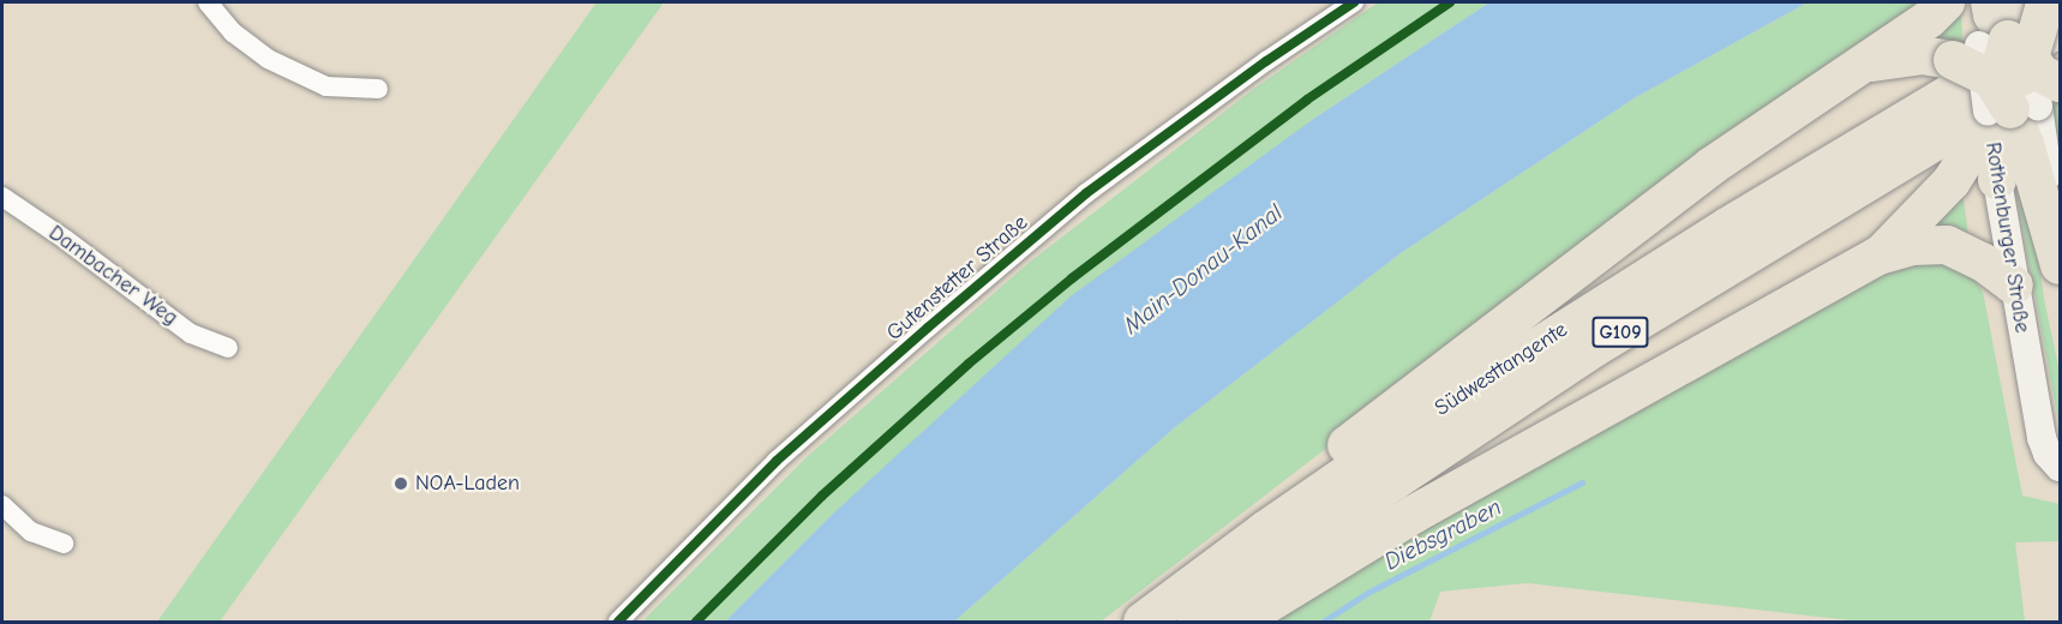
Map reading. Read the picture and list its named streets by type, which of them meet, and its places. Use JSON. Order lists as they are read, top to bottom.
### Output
{
  "streets": {
    "highway": ["G109", "Südwesttangente"],
    "main road": ["Rothenburger Straße"],
    "street": ["Dambacher Weg", "Gutenstetter Straße"]
  },
  "water": ["Main-Donau-Kanal", "Diebsgraben"],
  "places": ["NOA-Laden"]
}
